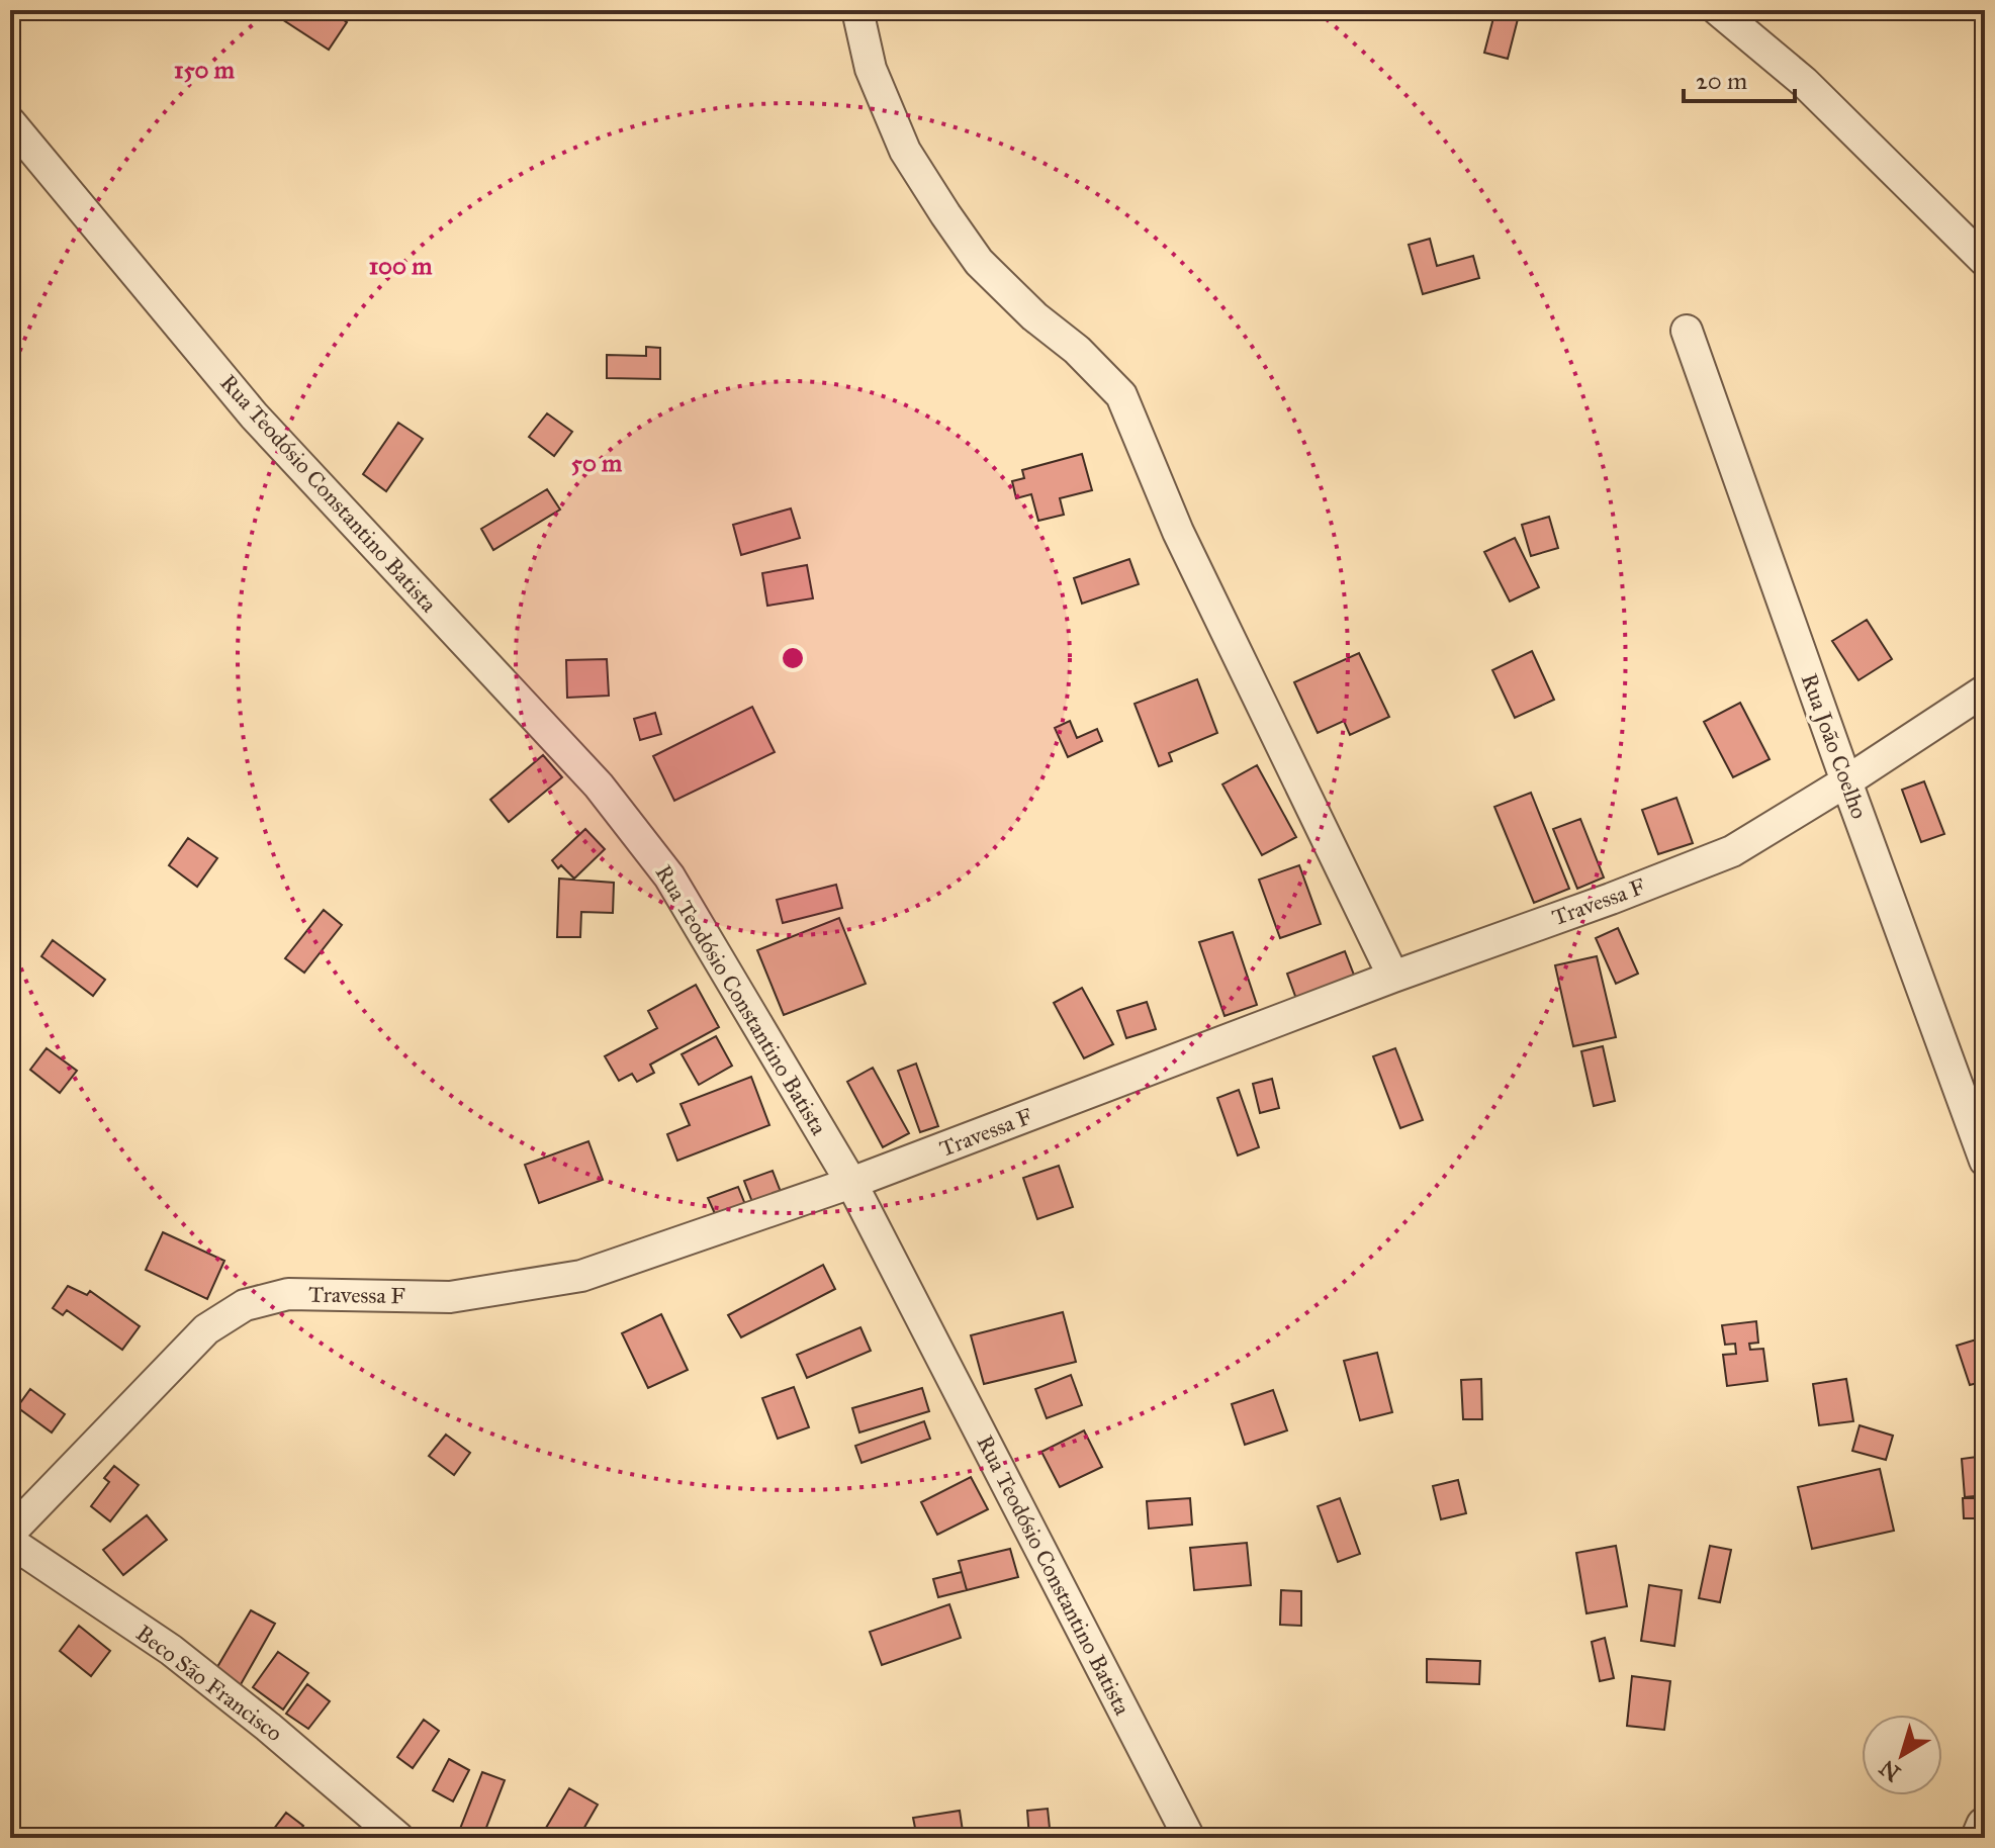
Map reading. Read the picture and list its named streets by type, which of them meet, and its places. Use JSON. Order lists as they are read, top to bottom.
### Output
{
  "streets": {
    "street": [
      "Rua Teodósio Constantino Batista",
      "Rua João Coelho",
      "Travessa F",
      "Beco São Francisco"
    ]
  },
  "crossings": [
    ["Rua Teodósio Constantino Batista", "Travessa F"],
    ["Rua João Coelho", "Travessa F"]
  ],
  "scale_bar": "20 m",
  "north": "bottom left",
  "rings": ["150 m", "100 m", "50 m"]
}
